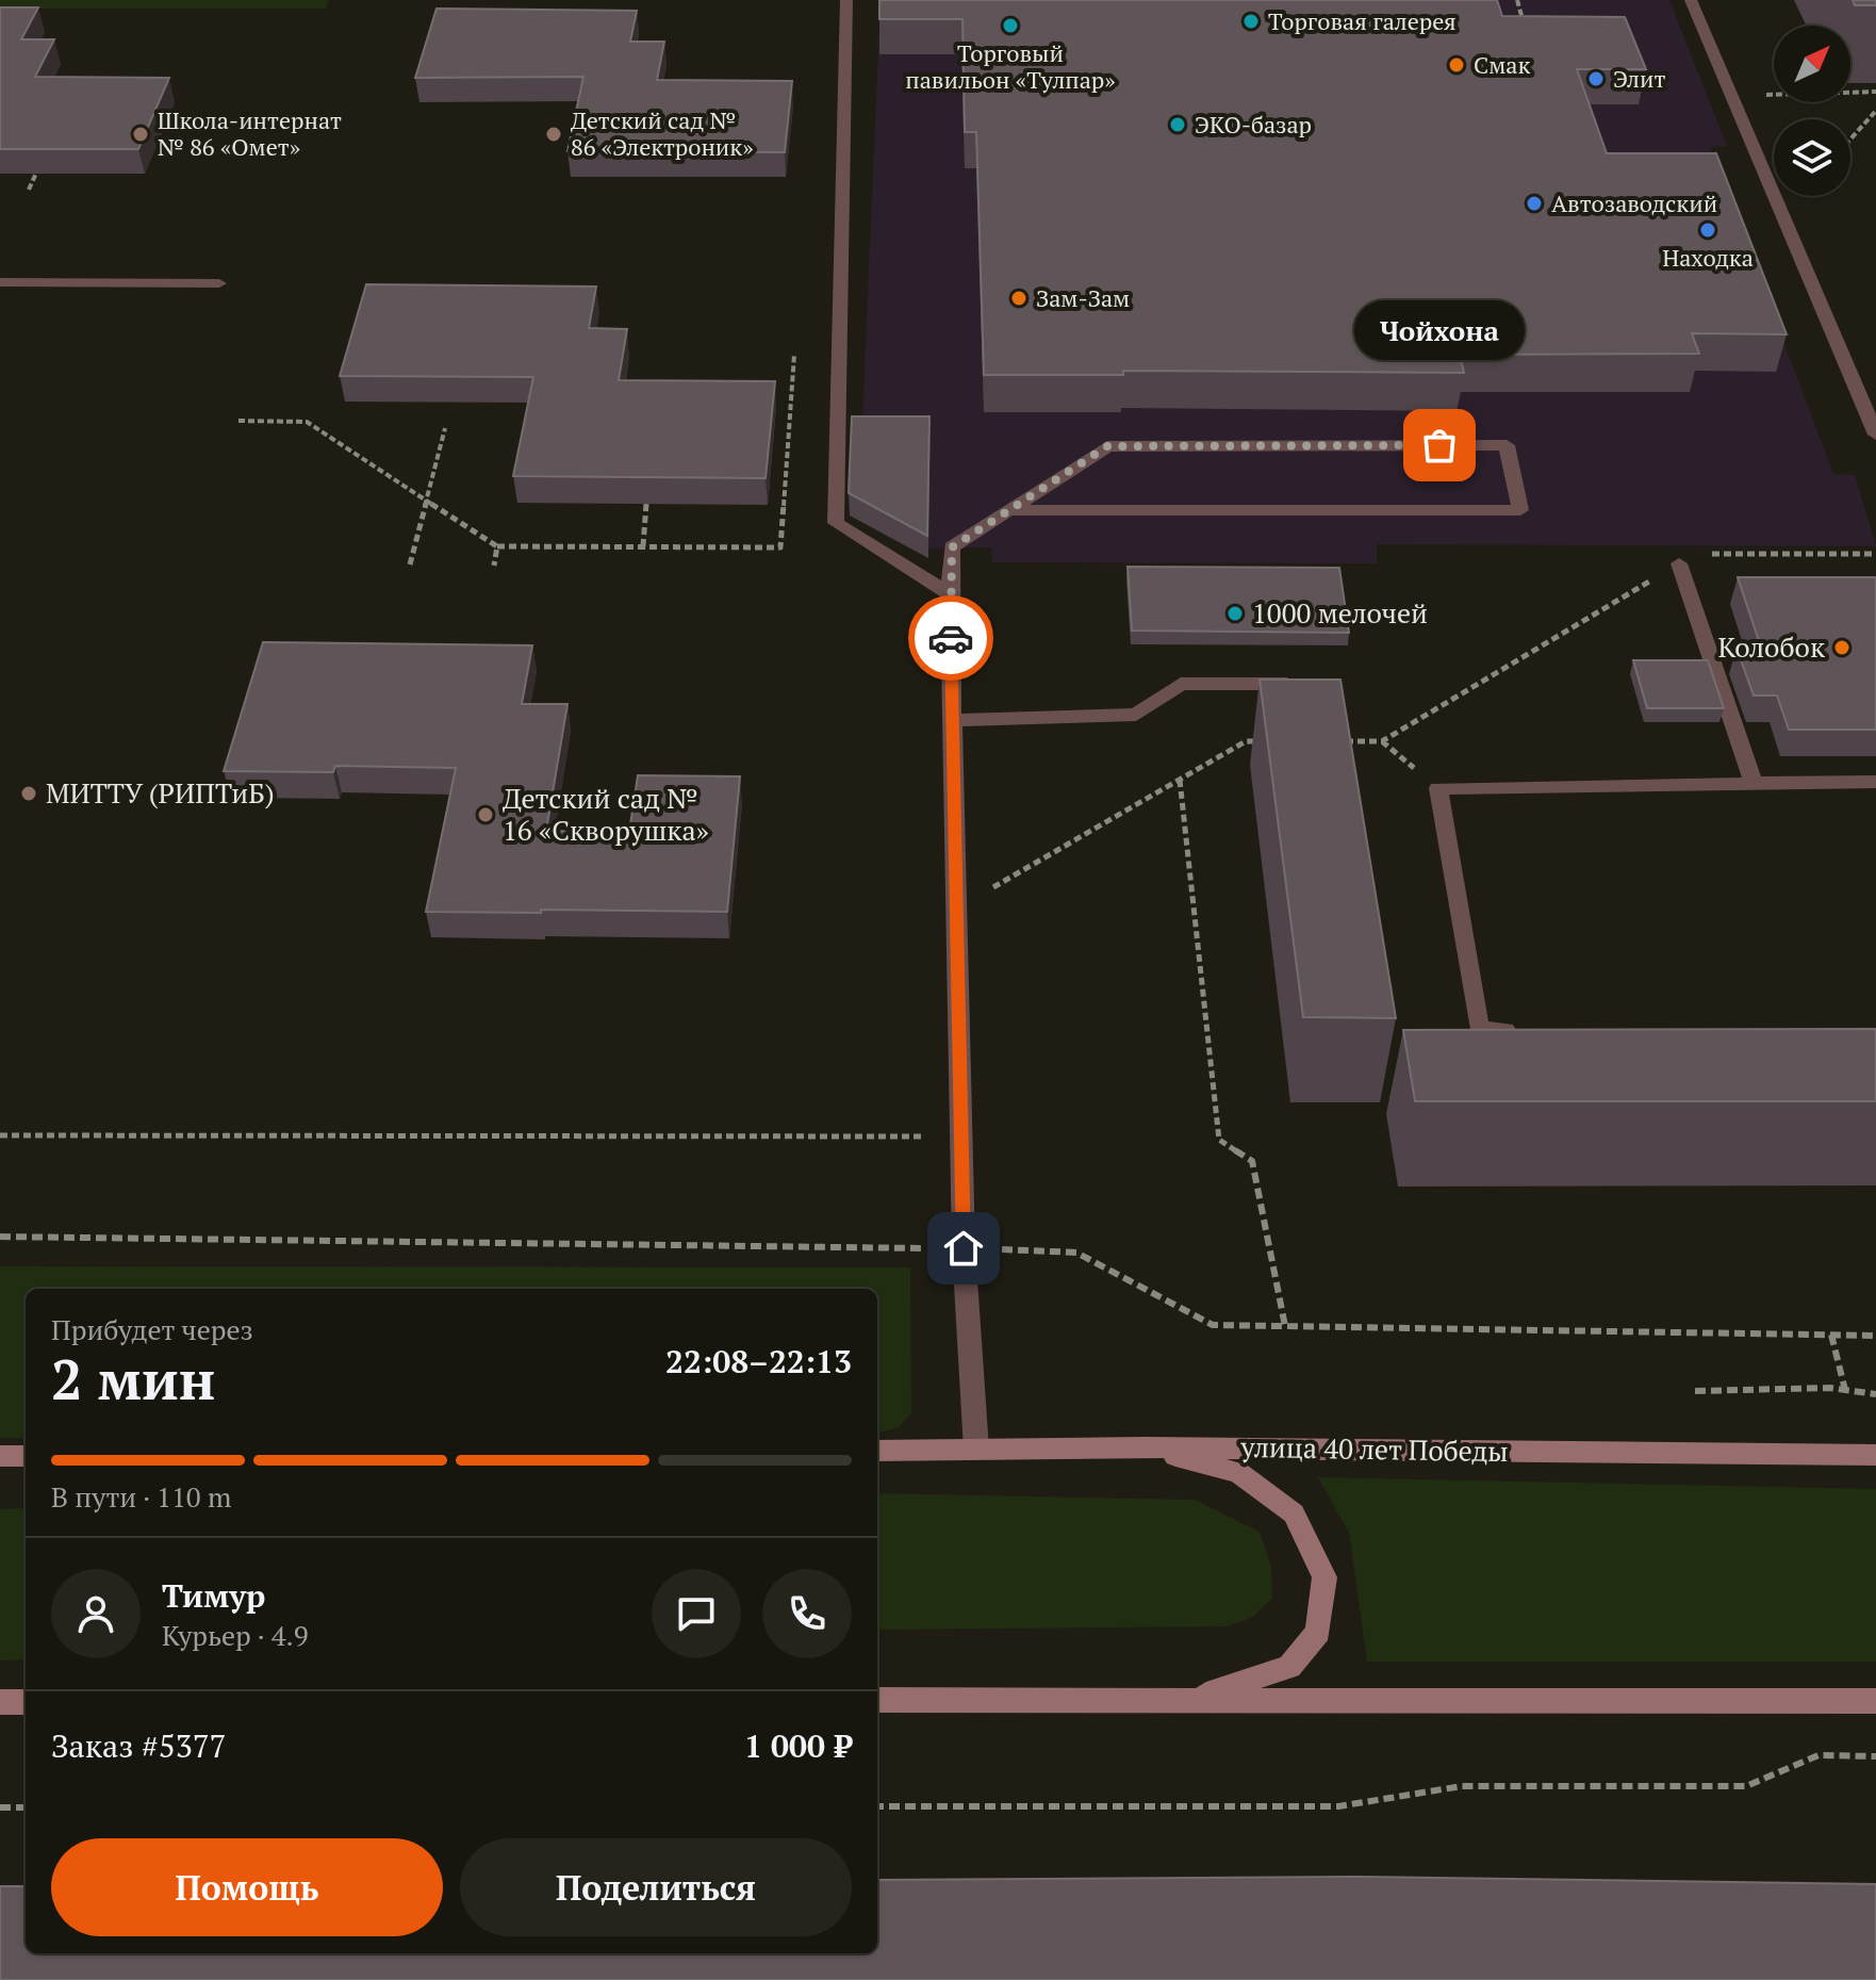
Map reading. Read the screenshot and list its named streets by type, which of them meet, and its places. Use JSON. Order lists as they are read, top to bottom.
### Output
{
  "streets": {
    "street": ["улица 40 лет Победы"]
  },
  "places": [
    "Торговая галерея",
    "Торговый павильон «Тулпар»",
    "Смак",
    "Элит",
    "ЭКО-базар",
    "Школа-интернат № 86 «Омет»",
    "Детский сад № 86 «Электроник»",
    "Автозаводский",
    "Находка",
    "Зам-Зам",
    "Чойхона",
    "1000 мелочей",
    "Колобок",
    "МИТТУ (РИПТиБ)",
    "Детский сад № 16 «Скворушка»"
  ],
  "north": "top right",
  "page": {
    "bubble": "Чойхона",
    "heading": ["2 мин", "Прибудет через", "22:08–22:13"],
    "panel": [
      "Тимур",
      "Курьер · 4.9",
      "Заказ #5377",
      "1 000 ₽"
    ],
    "bar": "В пути · 110 m",
    "buttons": ["Помощь", "Поделиться"]
  }
}
